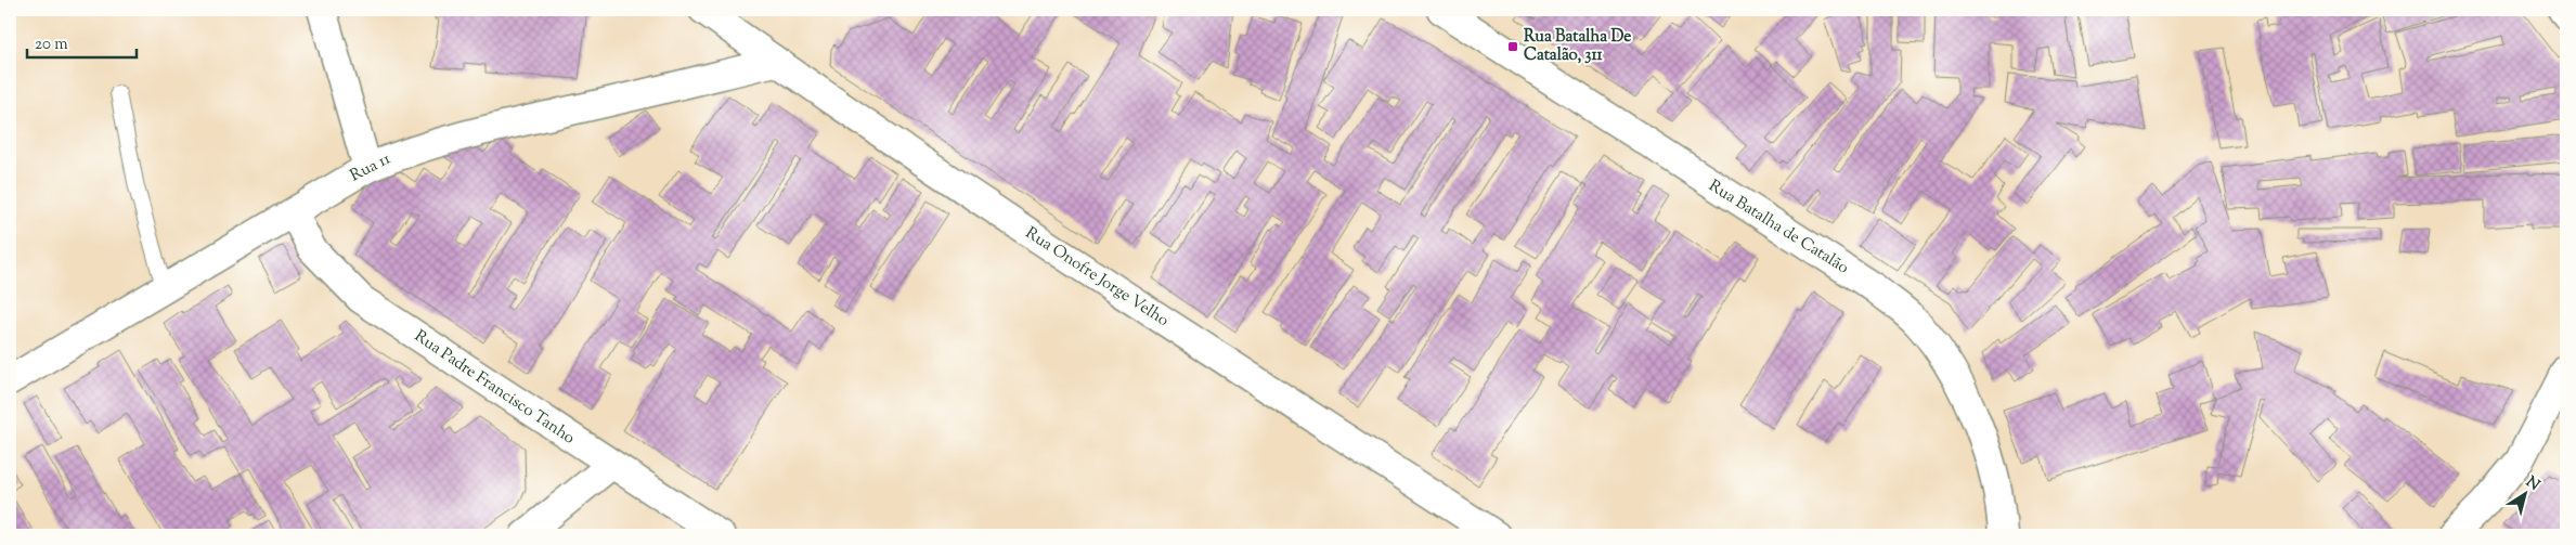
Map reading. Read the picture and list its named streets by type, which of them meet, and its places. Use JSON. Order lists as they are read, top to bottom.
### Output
{
  "streets": {
    "street": [
      "Rua 11",
      "Rua Batalha de Catalão",
      "Rua Onofre Jorge Velho",
      "Rua Padre Francisco Tanho"
    ]
  },
  "crossings": [
    ["Rua 11", "Rua Onofre Jorge Velho"],
    ["Rua 11", "Rua Padre Francisco Tanho"]
  ],
  "places": {
    "transit": ["Rua Batalha De Catalão, 311"]
  },
  "scale_bar": "20 m",
  "north": "top right"
}
